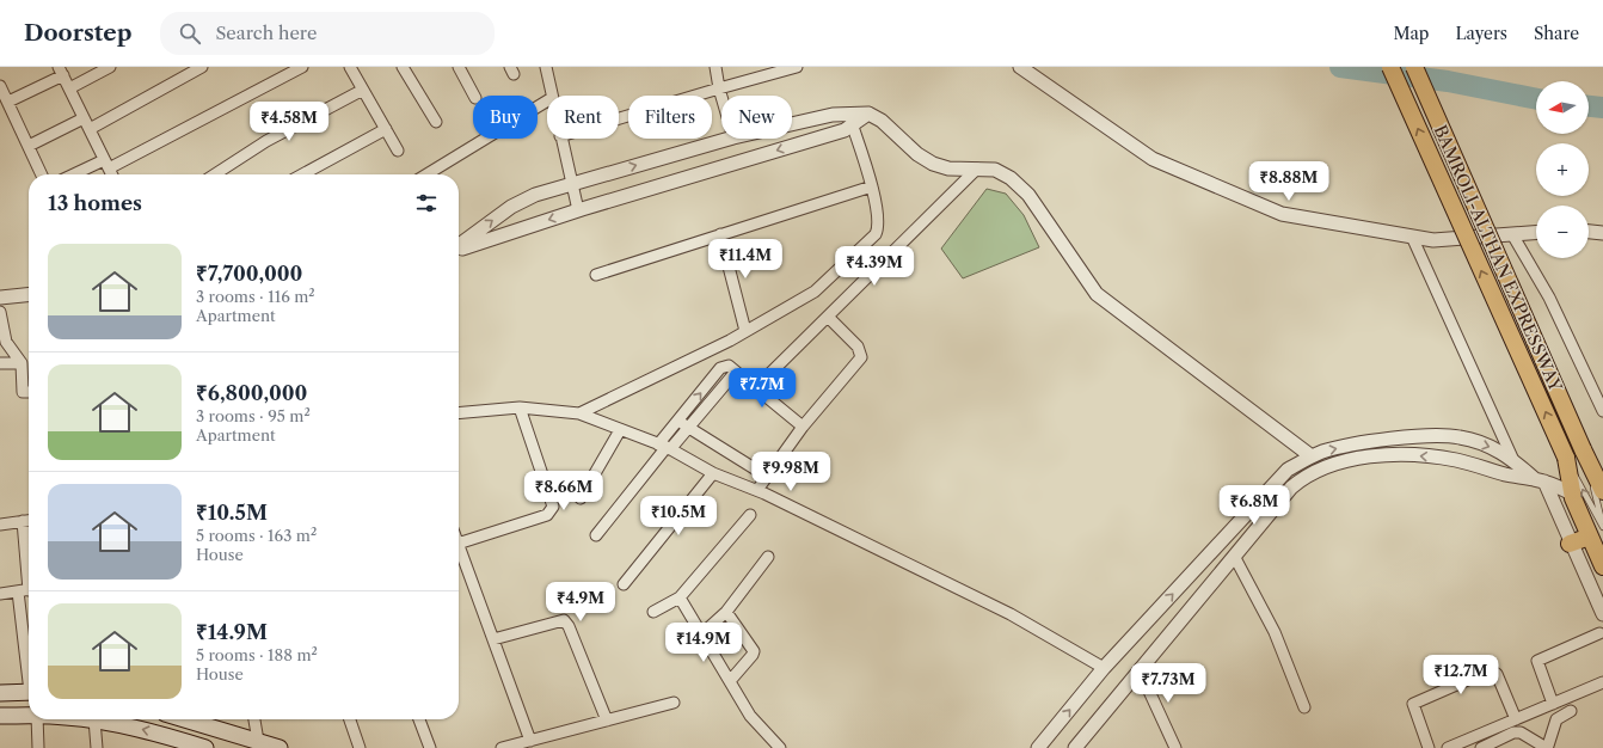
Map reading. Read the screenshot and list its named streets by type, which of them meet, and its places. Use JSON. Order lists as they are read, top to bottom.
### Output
{
  "streets": {
    "main road": ["BAMROLI-ALTHAN EXPRESSWAY"]
  },
  "north": "left",
  "page": {
    "header": "Doorstep",
    "search": "Search here",
    "nav": ["Map", "Layers", "Share"],
    "map_buttons": ["+", "−"],
    "chip": [
      "Buy",
      "Rent",
      "Filters",
      "New"
    ],
    "price": [
      "₹4.58M",
      "₹8.88M",
      "₹11.4M",
      "₹4.39M",
      "₹7.7M",
      "₹9.98M",
      "₹8.66M",
      "₹6.8M",
      "₹10.5M",
      "₹4.9M",
      "₹14.9M",
      "₹12.7M",
      "₹7.73M"
    ],
    "heading": "13 homes",
    "list": [
      {
        "name": "₹7,700,000",
        "note": "3 rooms · 116 m² · Apartment"
      },
      {
        "name": "₹6,800,000",
        "note": "3 rooms · 95 m² · Apartment"
      },
      {
        "name": "₹10.5M",
        "note": "5 rooms · 163 m² · House"
      },
      {
        "name": "₹14.9M",
        "note": "5 rooms · 188 m² · House"
      }
    ]
  }
}
